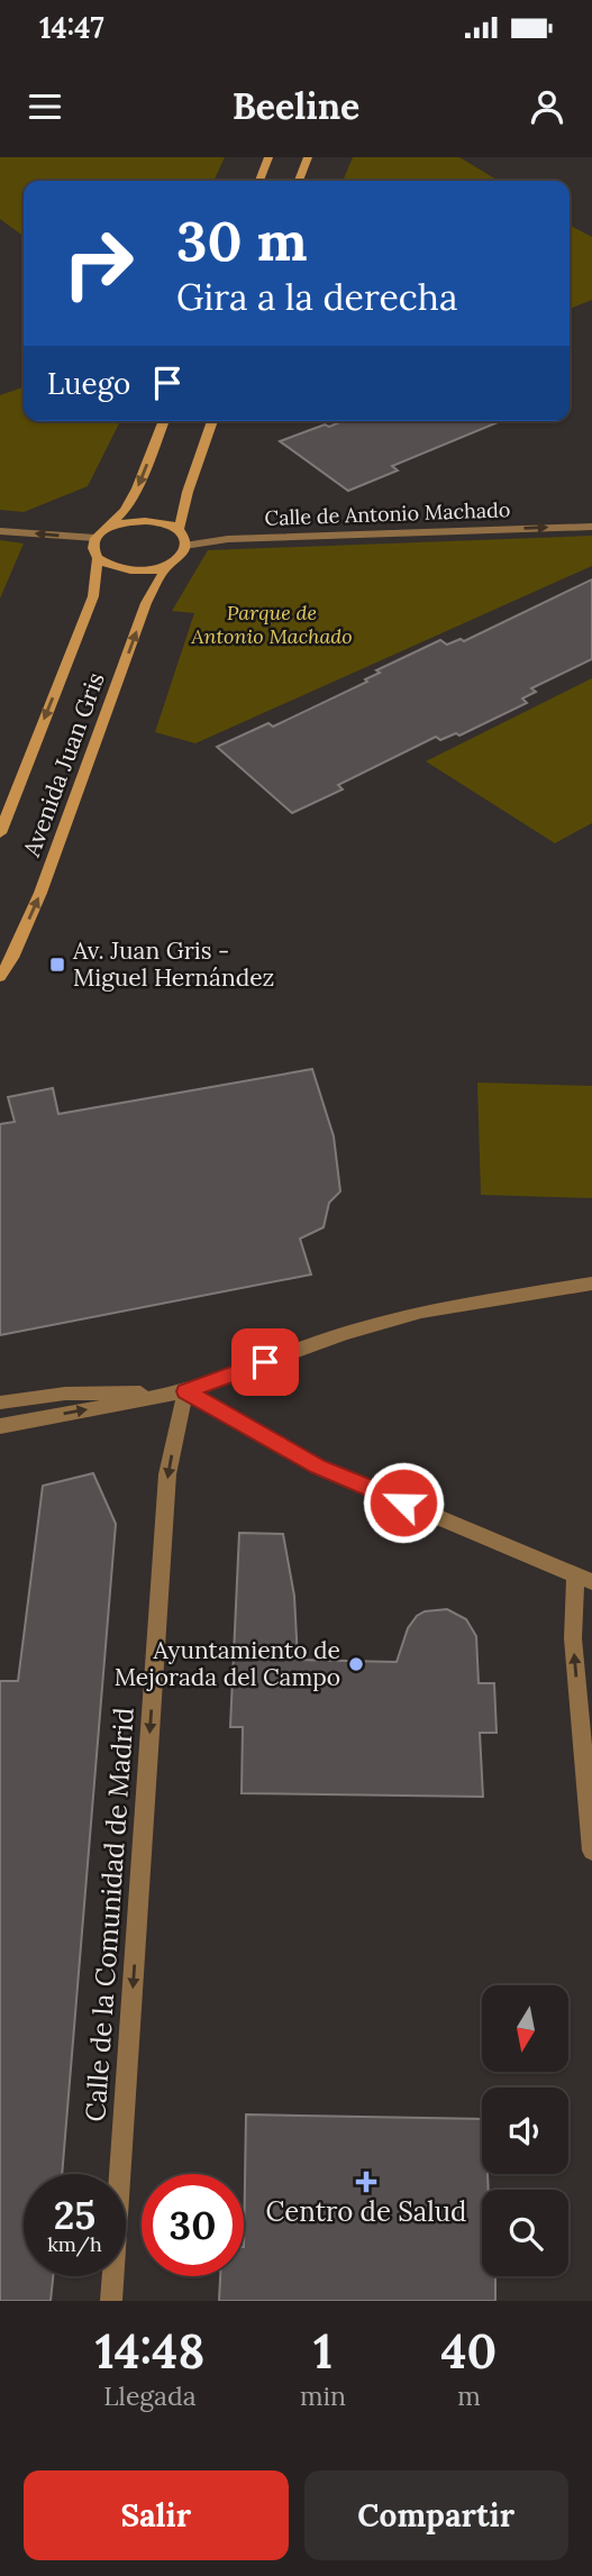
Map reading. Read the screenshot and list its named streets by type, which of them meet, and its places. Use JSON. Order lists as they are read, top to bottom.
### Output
{
  "streets": {
    "street": ["Calle de Antonio Machado", "Avenida Juan Gris", "Calle de la Comunidad de Madrid"]
  },
  "crossings": [
    ["Calle de Antonio Machado", "Avenida Juan Gris"]
  ],
  "one_way": ["Calle de Antonio Machado", "Calle de la Comunidad de Madrid"],
  "parks": ["Parque de Antonio Machado"],
  "places": {
    "transit": ["Av. Juan Gris - Miguel Hernández"],
    "other": ["Ayuntamiento de Mejorada del Campo"],
    "health": ["Centro de Salud"]
  },
  "north": "bottom",
  "page": {
    "status": "14:47",
    "header": "Beeline",
    "turn": ["30 m", "Gira a la derecha"],
    "then": "Luego",
    "speed": "25 km/h",
    "limit": "30",
    "eta": [
      "14:48",
      "Llegada",
      "1",
      "min",
      "40",
      "m"
    ],
    "buttons": ["Salir", "Compartir"]
  }
}
